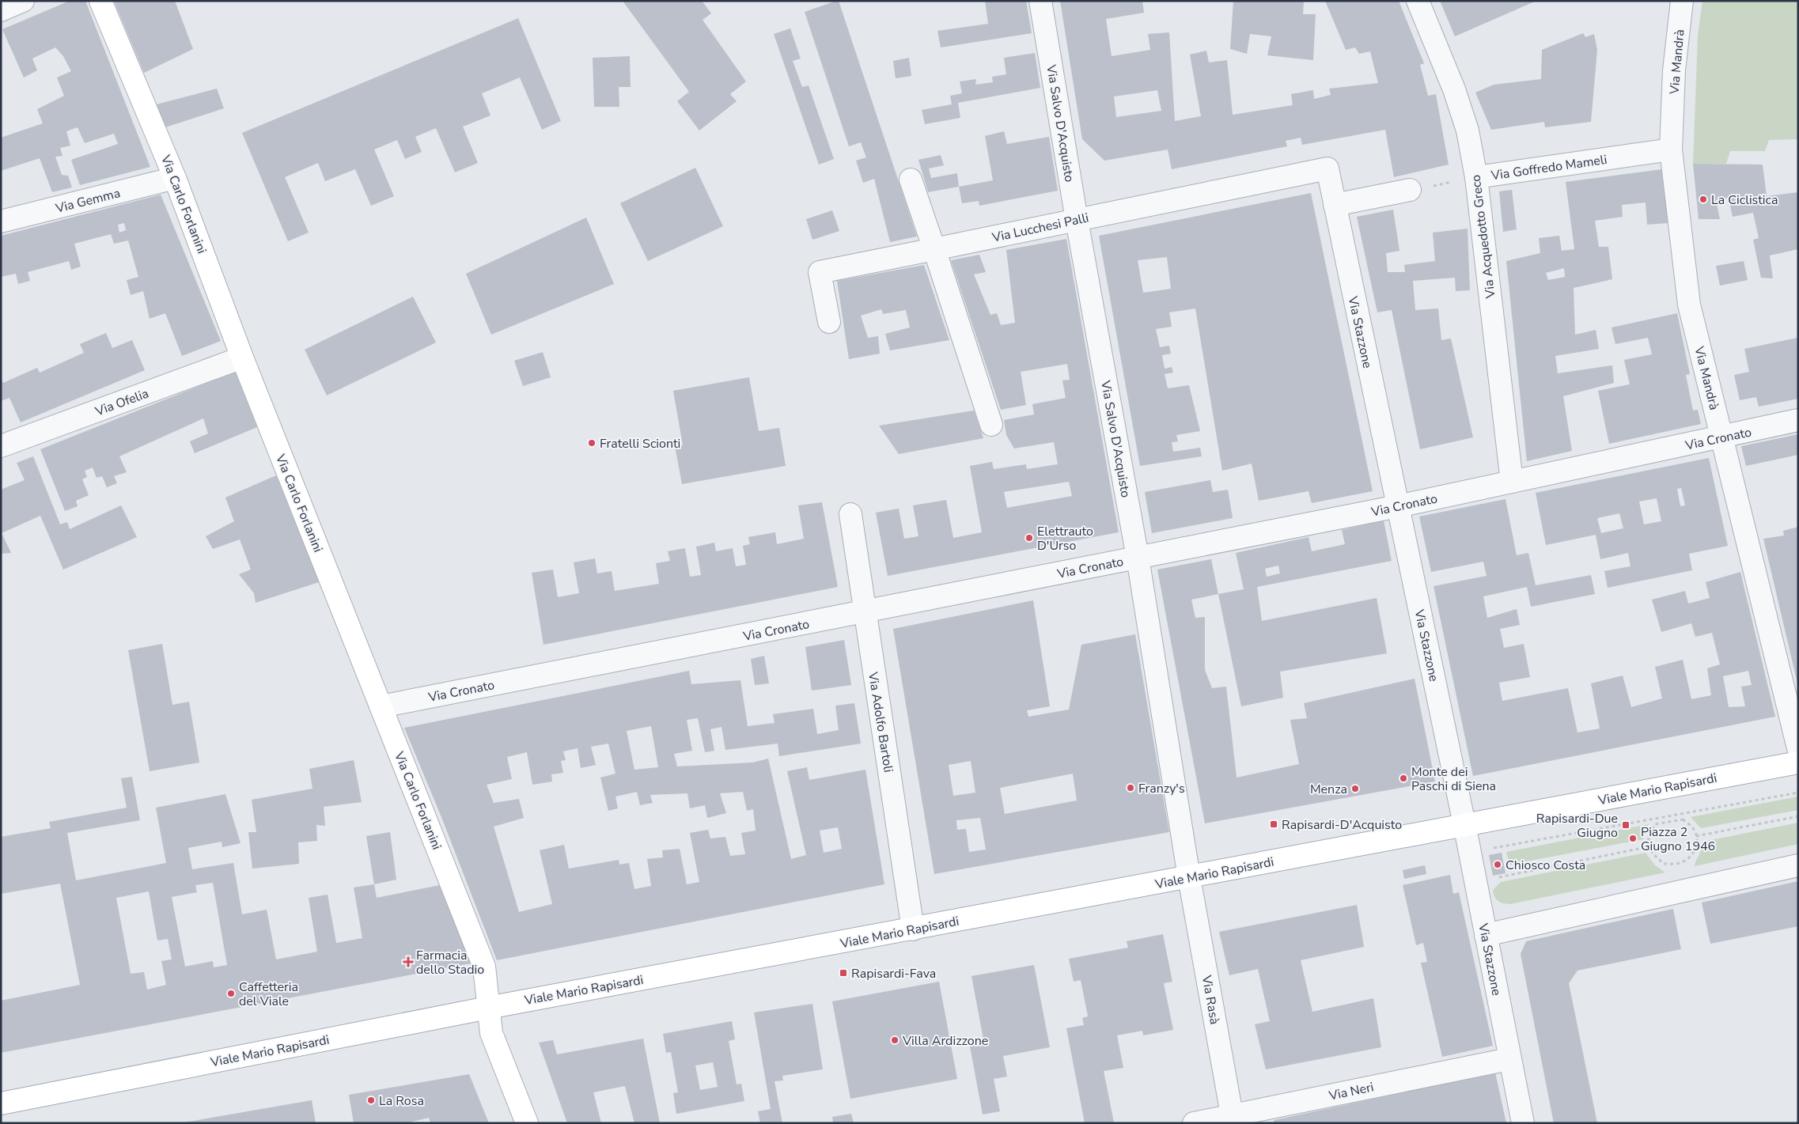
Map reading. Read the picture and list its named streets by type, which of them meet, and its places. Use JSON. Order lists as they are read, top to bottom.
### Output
{
  "streets": {
    "main road": ["Via Carlo Forlanini", "Viale Mario Rapisardi"],
    "street": [
      "Via Mandrà",
      "Via Salvo D'Acquisto",
      "Via Goffredo Mameli",
      "Via Gemma",
      "Via Lucchesi Palli",
      "Via Acquedotto Greco",
      "Via Stazzone",
      "Via Ofelia",
      "Via Cronato",
      "Via Adolfo Bartoli",
      "Via Rasà",
      "Via Neri"
    ]
  },
  "crossings": [
    ["Via Mandrà", "Via Goffredo Mameli"],
    ["Via Mandrà", "Via Cronato"],
    ["Via Salvo D'Acquisto", "Via Lucchesi Palli"],
    ["Via Salvo D'Acquisto", "Via Cronato"],
    ["Via Salvo D'Acquisto", "Viale Mario Rapisardi"],
    ["Via Salvo D'Acquisto", "Via Rasà"],
    ["Via Goffredo Mameli", "Via Acquedotto Greco"],
    ["Via Gemma", "Via Carlo Forlanini"],
    ["Via Carlo Forlanini", "Via Ofelia"],
    ["Via Carlo Forlanini", "Via Cronato"],
    ["Via Carlo Forlanini", "Viale Mario Rapisardi"],
    ["Via Lucchesi Palli", "Via Stazzone"],
    ["Via Acquedotto Greco", "Via Cronato"],
    ["Via Stazzone", "Via Cronato"],
    ["Via Stazzone", "Viale Mario Rapisardi"],
    ["Via Stazzone", "Via Neri"],
    ["Via Cronato", "Via Adolfo Bartoli"],
    ["Via Adolfo Bartoli", "Viale Mario Rapisardi"],
    ["Viale Mario Rapisardi", "Via Rasà"],
    ["Via Rasà", "Via Neri"]
  ],
  "places": {
    "other": [
      "La Ciclistica",
      "Fratelli Scionti",
      "Elettrauto D'Urso",
      "Monte dei Paschi di Siena",
      "Franzy's",
      "Menza",
      "Piazza 2 Giugno 1946",
      "Chiosco Costa",
      "Caffetteria del Viale",
      "Villa Ardizzone",
      "La Rosa"
    ],
    "transit": ["Rapisardi-D'Acquisto", "Rapisardi-Due Giugno", "Rapisardi-Fava"],
    "health": ["Farmacia dello Stadio"]
  }
}
